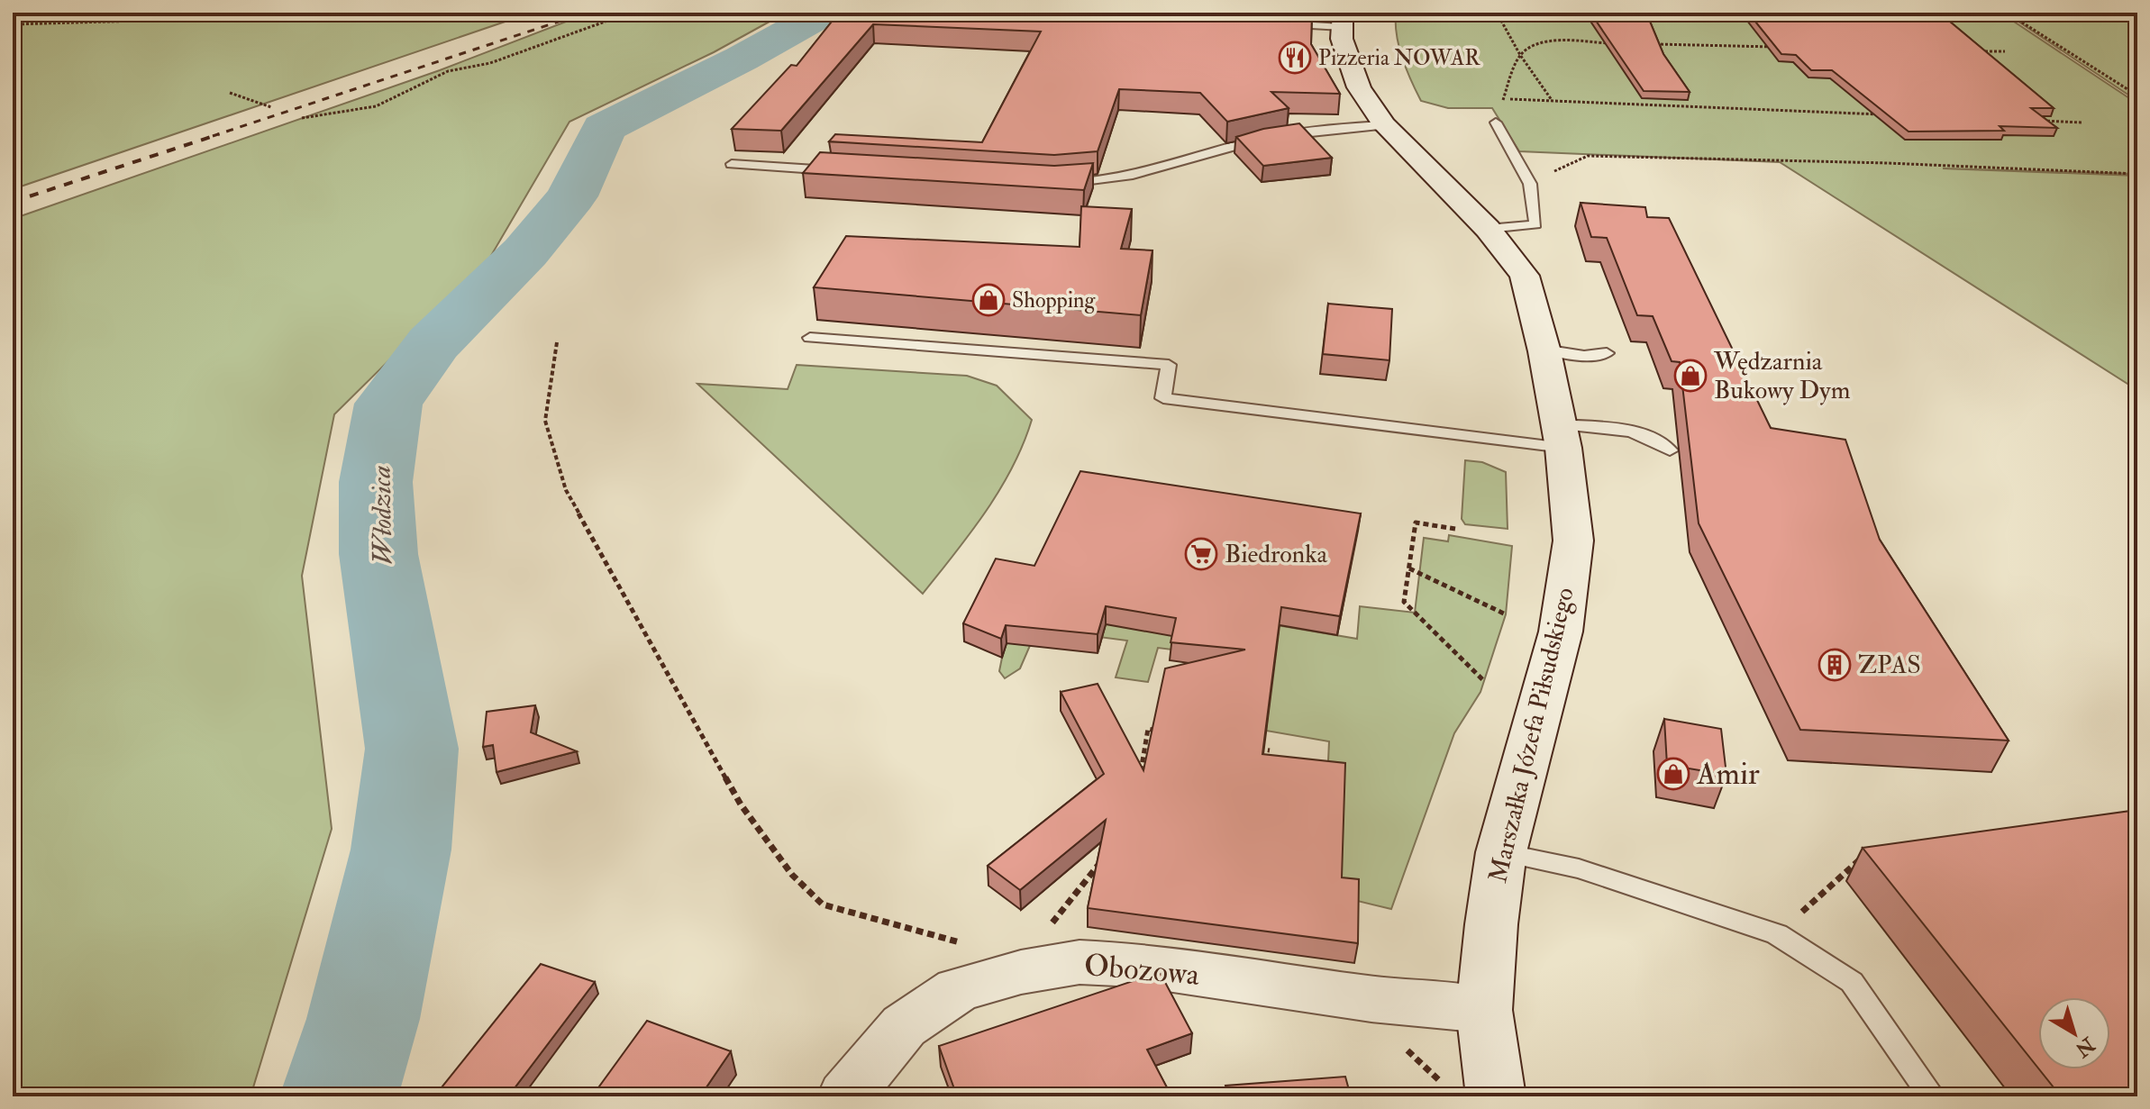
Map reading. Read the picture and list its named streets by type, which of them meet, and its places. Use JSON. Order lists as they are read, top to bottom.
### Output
{
  "streets": {
    "street": ["Marszałka Józefa Piłsudskiego", "Obozowa"]
  },
  "crossings": [
    ["Marszałka Józefa Piłsudskiego", "Obozowa"]
  ],
  "water": ["Włodzica"],
  "places": {
    "restaurant": ["Pizzeria NOWAR"],
    "shop": ["Shopping", "Wędzarnia Bukowy Dym", "Amir"],
    "supermarket": ["Biedronka"],
    "building": ["ZPAS"]
  },
  "north": "bottom right"
}
